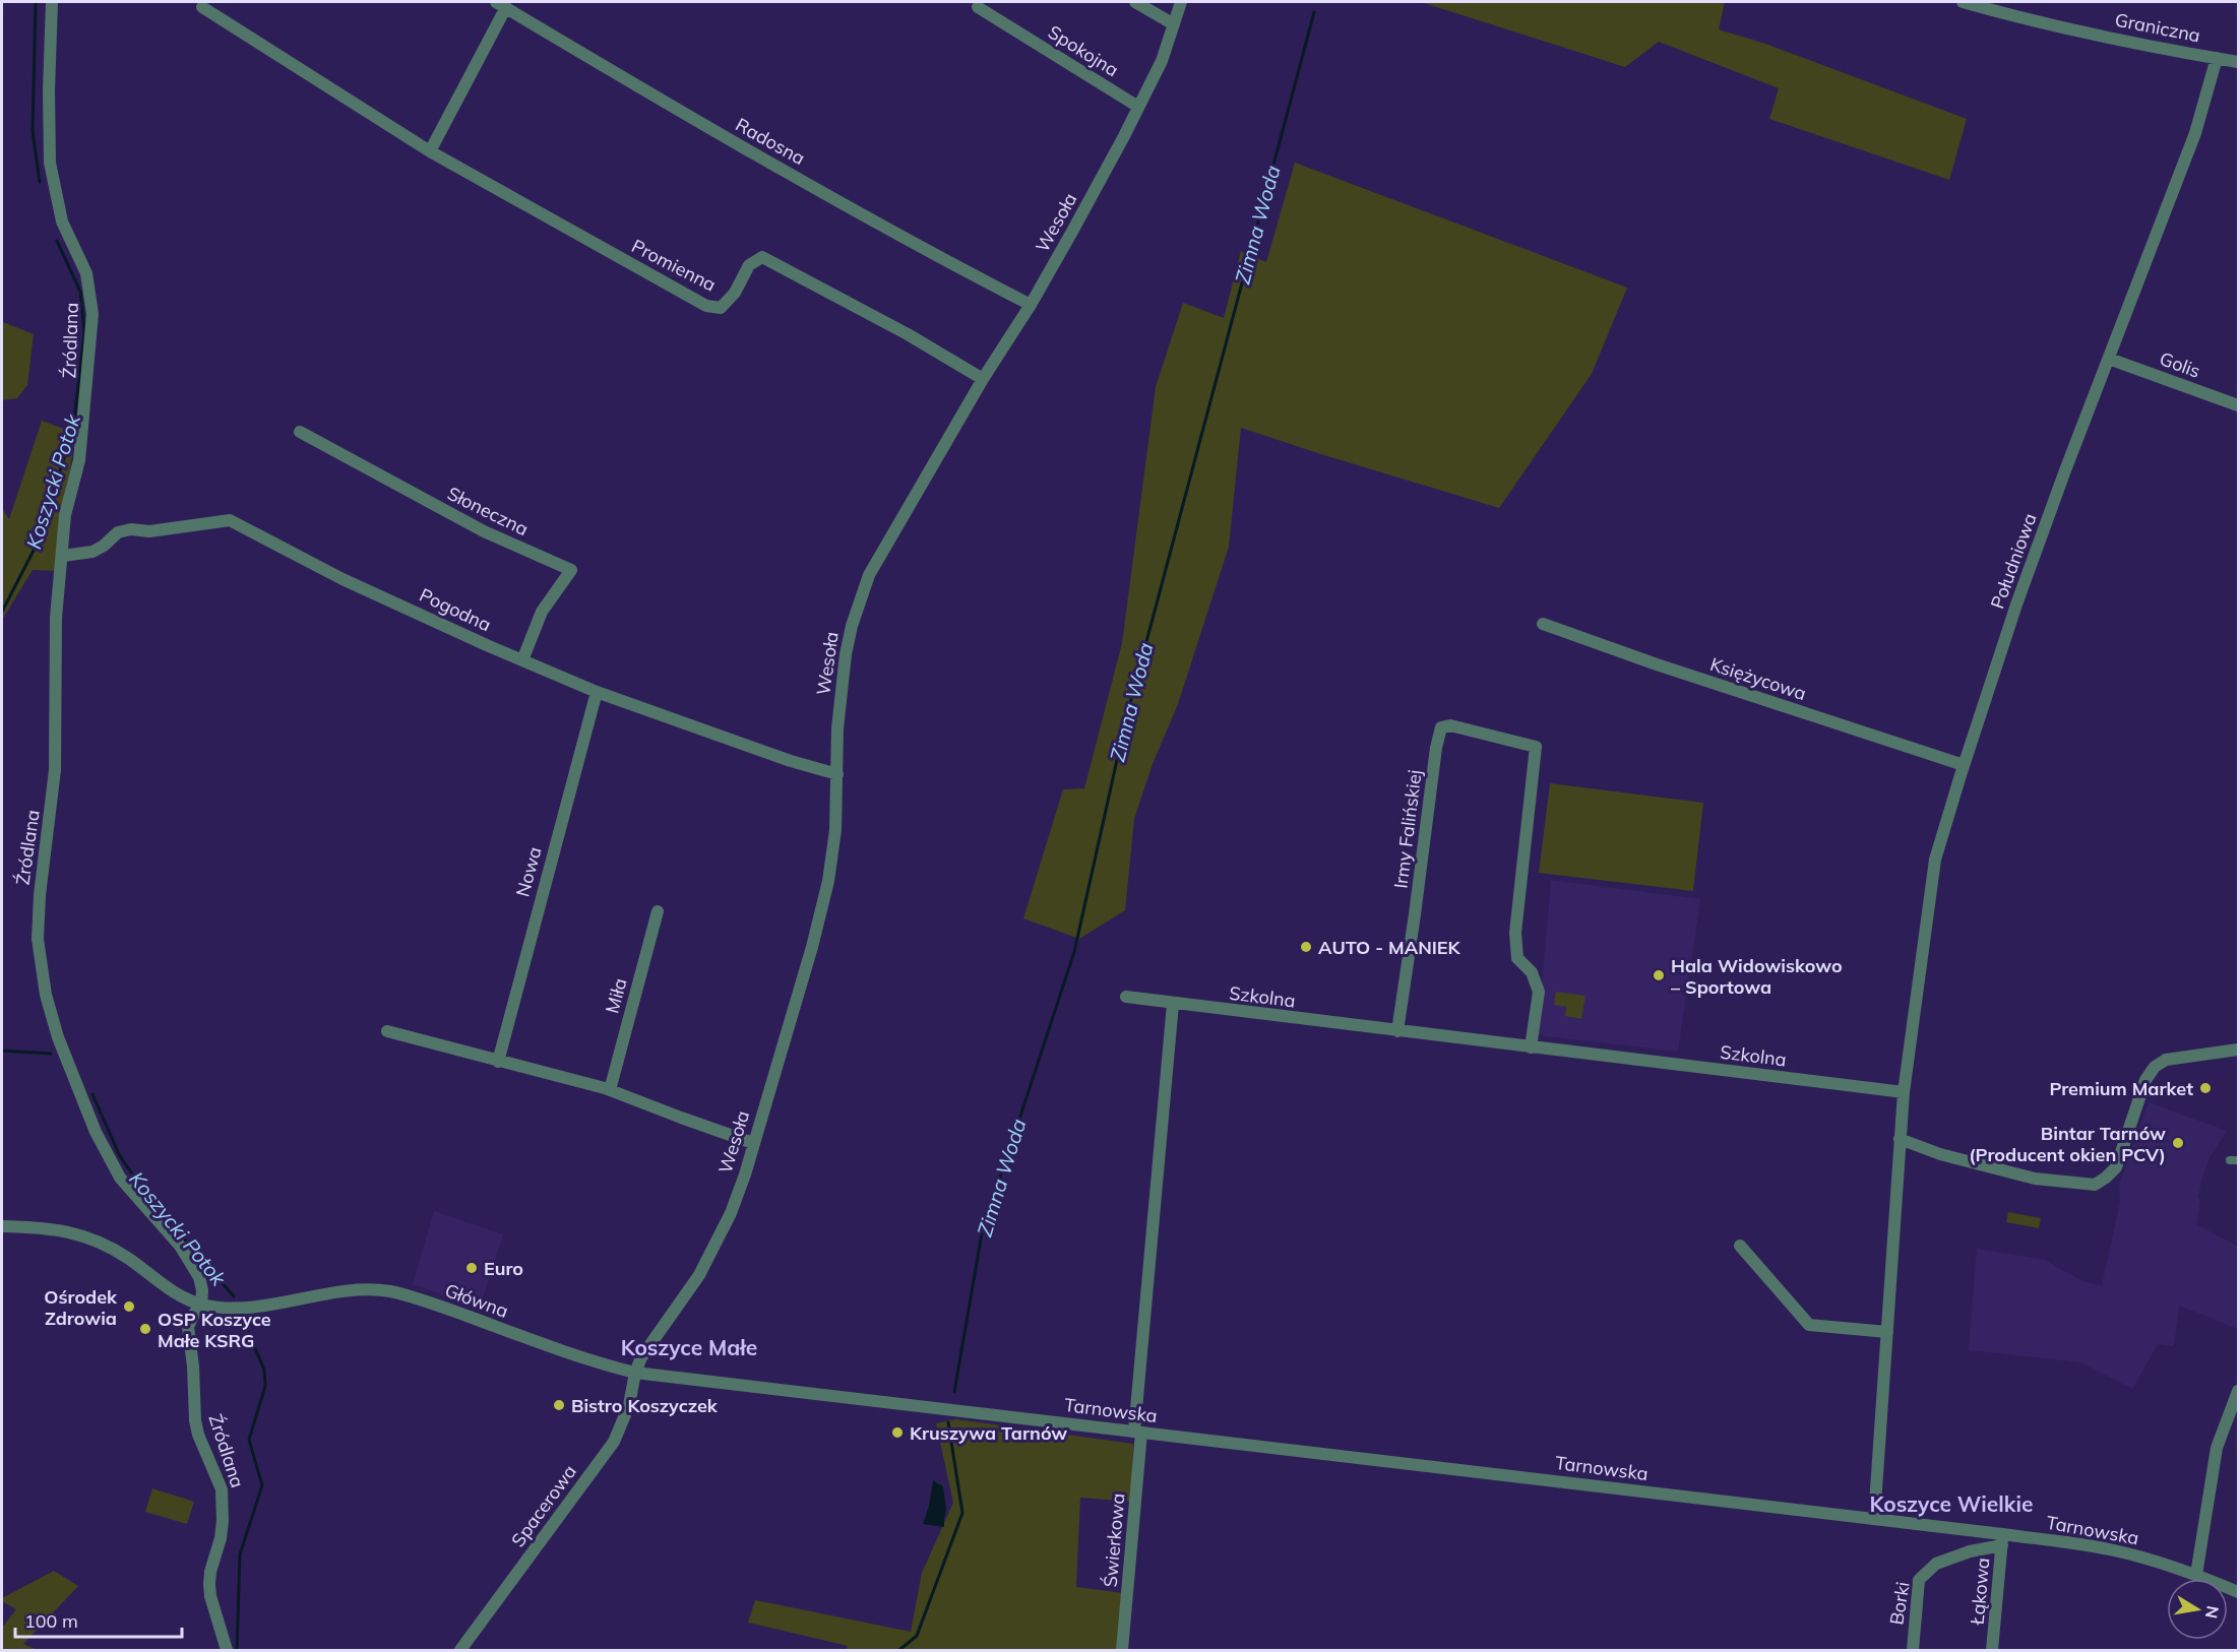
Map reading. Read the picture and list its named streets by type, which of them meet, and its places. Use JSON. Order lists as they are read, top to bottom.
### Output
{
  "streets": {
    "street": [
      "Graniczna",
      "Spokojna",
      "Radosna",
      "Wesoła",
      "Promienna",
      "Źródlana",
      "Golis",
      "Słoneczna",
      "Południowa",
      "Pogodna",
      "Księżycowa",
      "Irmy Falińskiej",
      "Nowa",
      "Miła",
      "Szkolna",
      "Główna",
      "Tarnowska",
      "Spacerowa",
      "Świerkowa",
      "Łąkowa",
      "Borki"
    ]
  },
  "crossings": [
    ["Graniczna", "Południowa"],
    ["Spokojna", "Wesoła"],
    ["Radosna", "Wesoła"],
    ["Wesoła", "Promienna"],
    ["Wesoła", "Pogodna"],
    ["Wesoła", "Główna"],
    ["Wesoła", "Spacerowa"],
    ["Źródlana", "Pogodna"],
    ["Źródlana", "Główna"],
    ["Golis", "Południowa"],
    ["Słoneczna", "Pogodna"],
    ["Południowa", "Księżycowa"],
    ["Południowa", "Szkolna"],
    ["Pogodna", "Nowa"],
    ["Irmy Falińskiej", "Szkolna"],
    ["Główna", "Tarnowska"],
    ["Główna", "Spacerowa"],
    ["Tarnowska", "Świerkowa"],
    ["Tarnowska", "Łąkowa"],
    ["Tarnowska", "Borki"],
    ["Łąkowa", "Borki"]
  ],
  "districts": ["Koszyce Małe", "Koszyce Wielkie"],
  "water": ["Zimna Woda", "Koszycki Potok"],
  "places": [
    "AUTO - MANIEK",
    "Hala Widowiskowo – Sportowa",
    "Premium Market",
    "Bintar Tarnów (Producent okien PCV)",
    "Euro",
    "Ośrodek Zdrowia",
    "OSP Koszyce Małe KSRG",
    "Bistro Koszyczek",
    "Kruszywa Tarnów"
  ],
  "scale_bar": "100 m",
  "north": "right"
}
